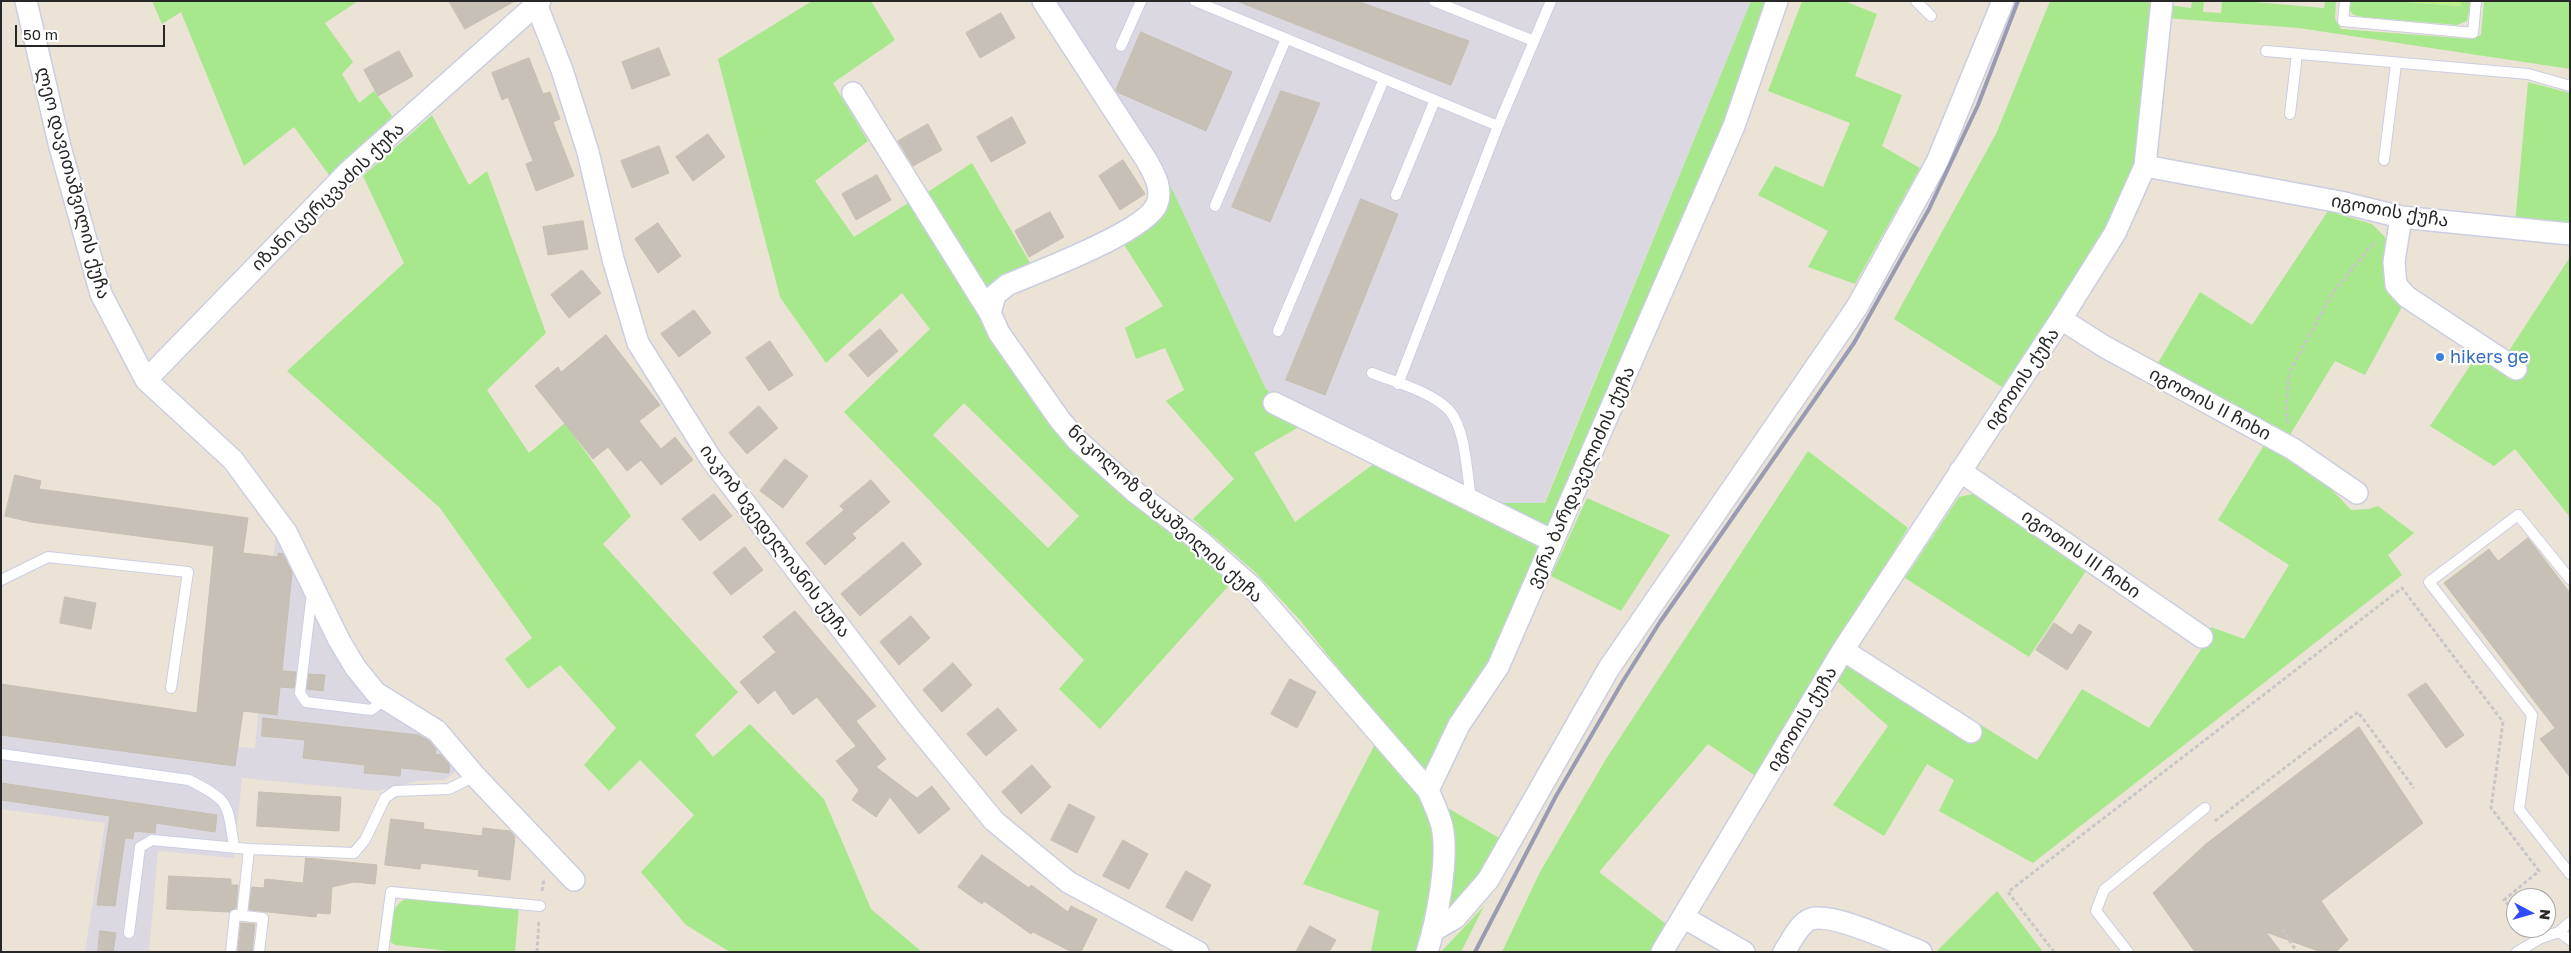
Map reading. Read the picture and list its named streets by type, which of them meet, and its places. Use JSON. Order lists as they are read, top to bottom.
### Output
{
  "streets": {
    "street": [
      "ლეო დავითაშვილის ქუჩა",
      "იზანი ცერცვაძის ქუჩა",
      "იგოთის ქუჩა",
      "იგოთის II ჩიხი",
      "ვერა ბარდაველიძის ქუჩა",
      "ნიკოლოზ მაყაშვილის ქუჩა",
      "იაკობ ხვედელიანის ქუჩა",
      "იგოთის III ჩიხი"
    ]
  },
  "crossings": [
    ["ლეო დავითაშვილის ქუჩა", "იზანი ცერცვაძის ქუჩა"],
    ["იზანი ცერცვაძის ქუჩა", "იაკობ ხვედელიანის ქუჩა"],
    ["იგოთის ქუჩა", "იგოთის II ჩიხი"],
    ["იგოთის ქუჩა", "იგოთის III ჩიხი"],
    ["ვერა ბარდაველიძის ქუჩა", "ნიკოლოზ მაყაშვილის ქუჩა"]
  ],
  "places": ["hikers ge"],
  "scale_bar": "50 m",
  "north": "right"
}
